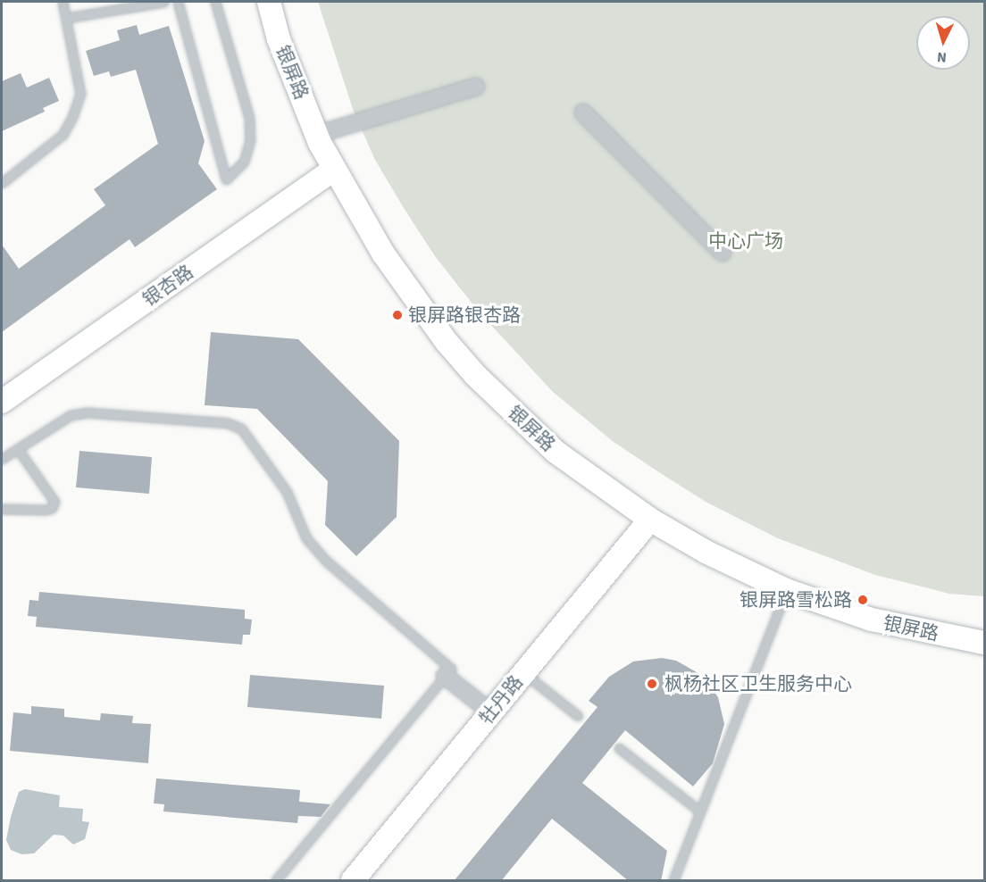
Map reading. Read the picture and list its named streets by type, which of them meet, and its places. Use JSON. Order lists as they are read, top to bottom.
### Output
{
  "streets": {
    "street": ["银屏路", "银杏路", "牡丹路"]
  },
  "crossings": [
    ["银屏路", "银杏路"],
    ["银屏路", "牡丹路"]
  ],
  "parks": ["中心广场"],
  "places": ["银屏路银杏路", "银屏路雪松路", "枫杨社区卫生服务中心"],
  "north": "bottom"
}
